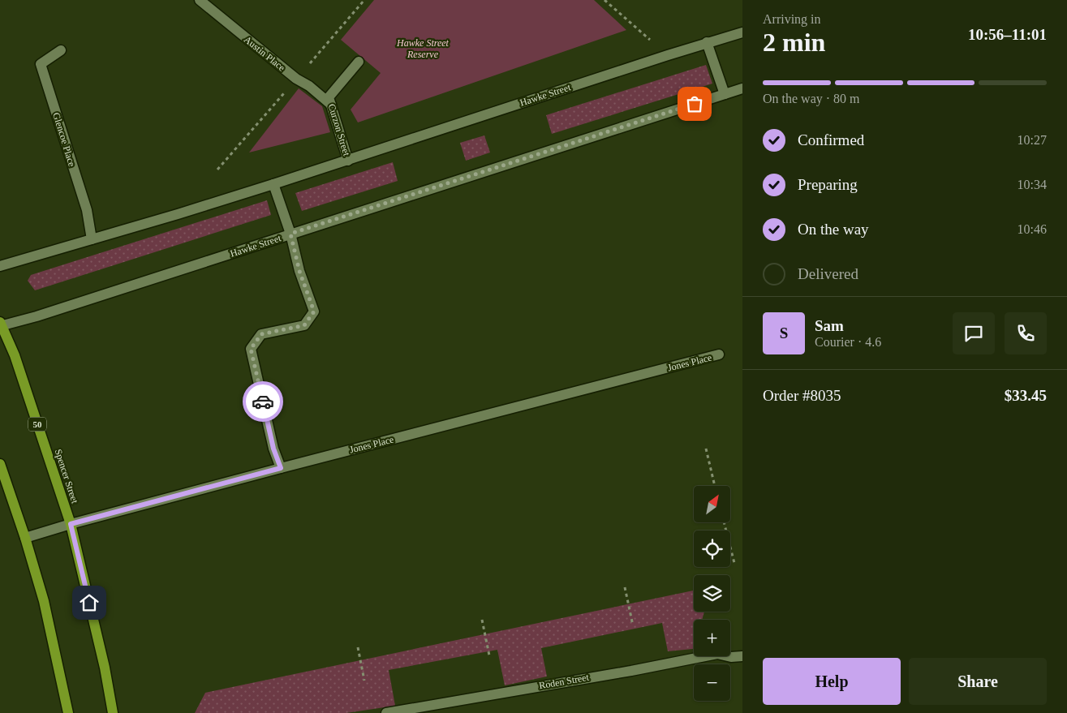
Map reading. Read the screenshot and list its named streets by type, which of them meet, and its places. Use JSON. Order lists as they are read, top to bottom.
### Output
{
  "streets": {
    "main road": ["50", "Spencer Street"],
    "street": [
      "Austin Place",
      "Hawke Street",
      "Curzon Street",
      "Glencoe Place",
      "Jones Place",
      "Roden Street"
    ]
  },
  "crossings": [
    ["Austin Place", "Curzon Street"],
    ["Hawke Street", "Curzon Street"],
    ["Hawke Street", "Glencoe Place"],
    ["Hawke Street", "Spencer Street"],
    ["Jones Place", "Spencer Street"]
  ],
  "parks": ["Hawke Street Reserve"],
  "north": "top right",
  "page": {
    "heading": ["2 min", "Arriving in", "10:56–11:01"],
    "panel": [
      "Sam",
      "Courier · 4.6",
      "Order #8035",
      "$33.45"
    ],
    "bar": "On the way · 80 m",
    "list": [
      ["Confirmed", "10:27"],
      ["Preparing", "10:34"],
      ["On the way", "10:46"],
      "Delivered"
    ],
    "round": "S",
    "map_buttons": ["+", "−"],
    "buttons": ["Help", "Share"]
  }
}
